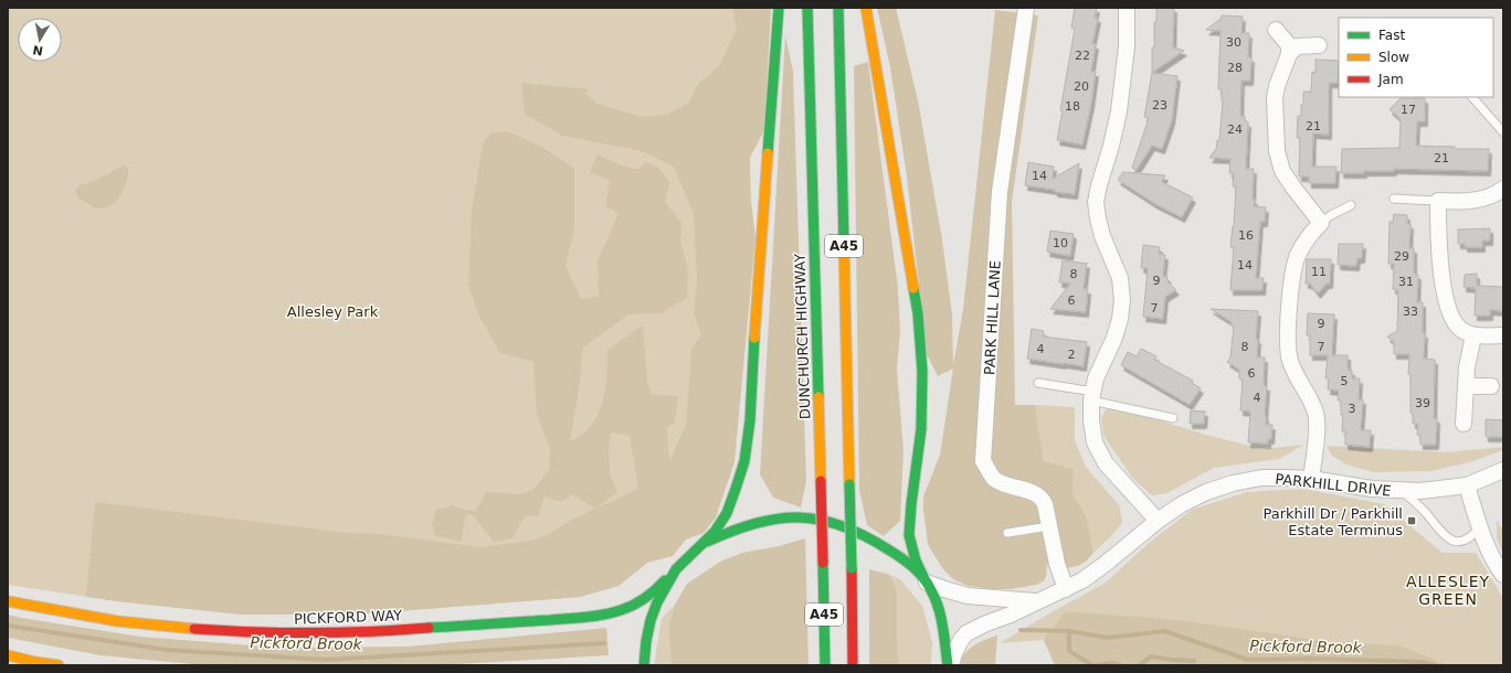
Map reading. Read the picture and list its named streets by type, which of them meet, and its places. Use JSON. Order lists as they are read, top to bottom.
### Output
{
  "streets": {
    "highway": ["A45", "DUNCHURCH HIGHWAY", "PICKFORD WAY"],
    "street": ["PARK HILL LANE", "PARKHILL DRIVE"]
  },
  "crossings": [
    ["PARK HILL LANE", "PARKHILL DRIVE"]
  ],
  "districts": ["ALLESLEY GREEN"],
  "water": ["Pickford Brook"],
  "parks": ["Allesley Park"],
  "places": {
    "transit": ["Parkhill Dr / Parkhill Estate Terminus"]
  },
  "house_numbers": [
    "30",
    "22",
    "28",
    "20",
    "23",
    "18",
    "17",
    "21",
    "24",
    "21",
    "14",
    "16",
    "10",
    "29",
    "14",
    "11",
    "8",
    "9",
    "31",
    "6",
    "7",
    "33",
    "9",
    "8",
    "7",
    "4",
    "2",
    "6",
    "5",
    "4",
    "39",
    "3"
  ],
  "legend": ["Fast", "Slow", "Jam"],
  "north": "bottom"
}
